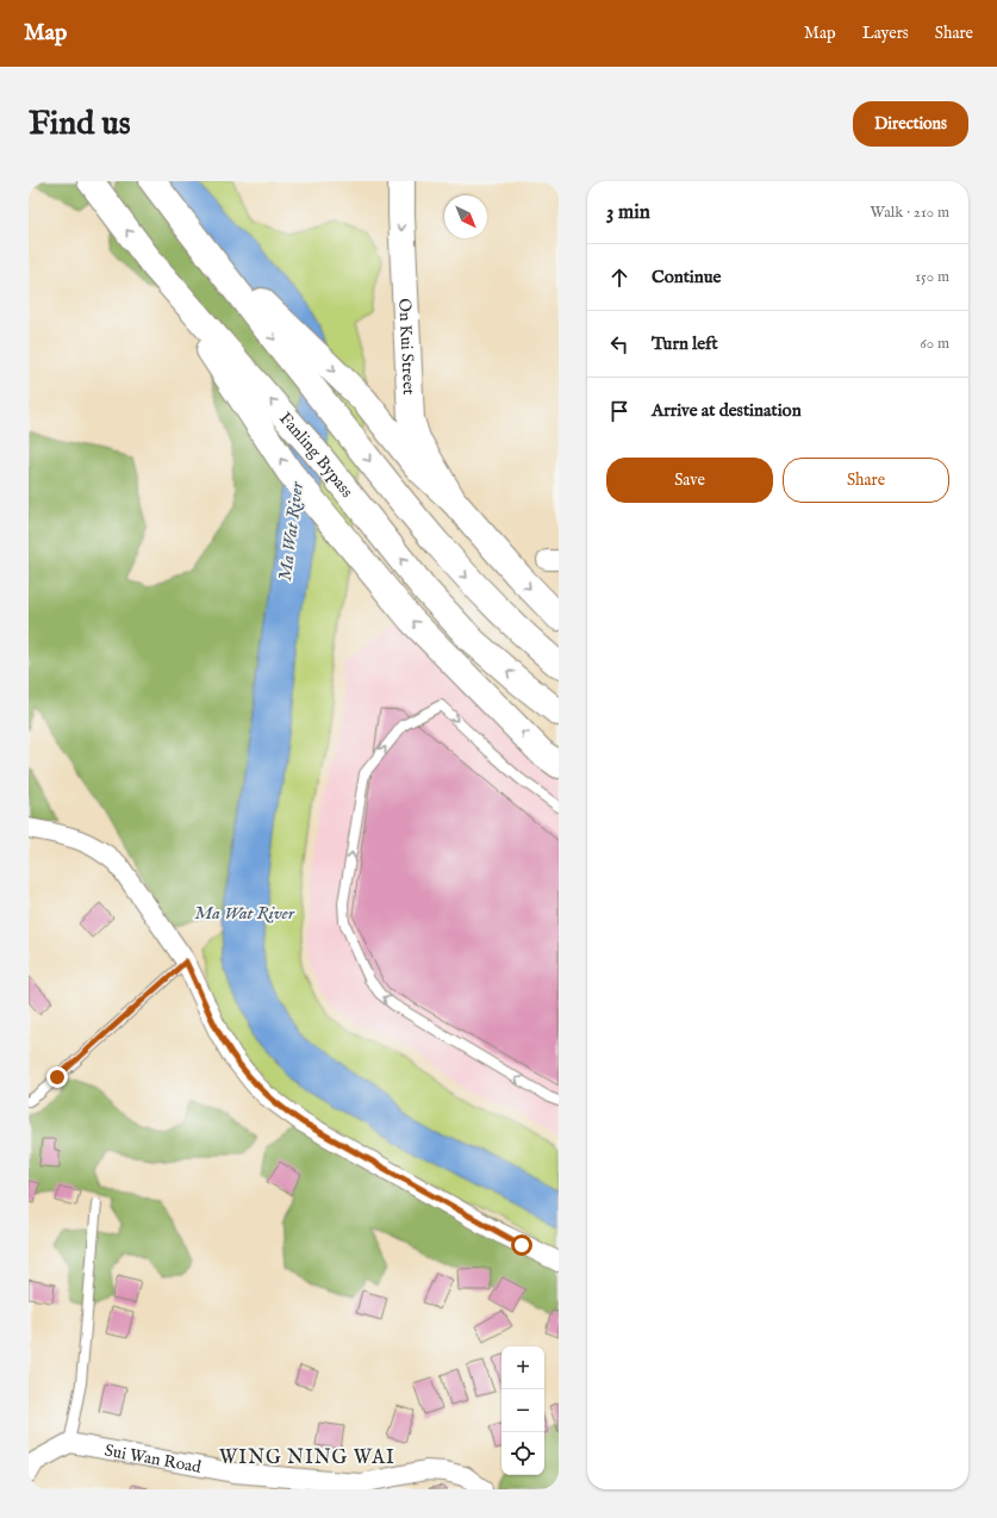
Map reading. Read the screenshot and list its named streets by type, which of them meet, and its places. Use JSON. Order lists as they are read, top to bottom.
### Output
{
  "streets": {
    "main road": ["On Kui Street", "Fanling Bypass"],
    "street": ["Sui Wan Road"]
  },
  "one_way": ["On Kui Street"],
  "districts": ["WING NING WAI"],
  "water": ["Ma Wat River"],
  "north": "bottom right",
  "page": {
    "header": "Map",
    "nav": ["Map", "Layers", "Share"],
    "buttons": [
      "Directions",
      ["Save", "Share"]
    ],
    "title": "Find us",
    "heading": ["3 min", "Walk · 210 m"],
    "list": [
      ["Continue", "150 m"],
      ["Turn left", "60 m"],
      "Arrive at destination"
    ],
    "map_buttons": ["+", "−"]
  }
}
